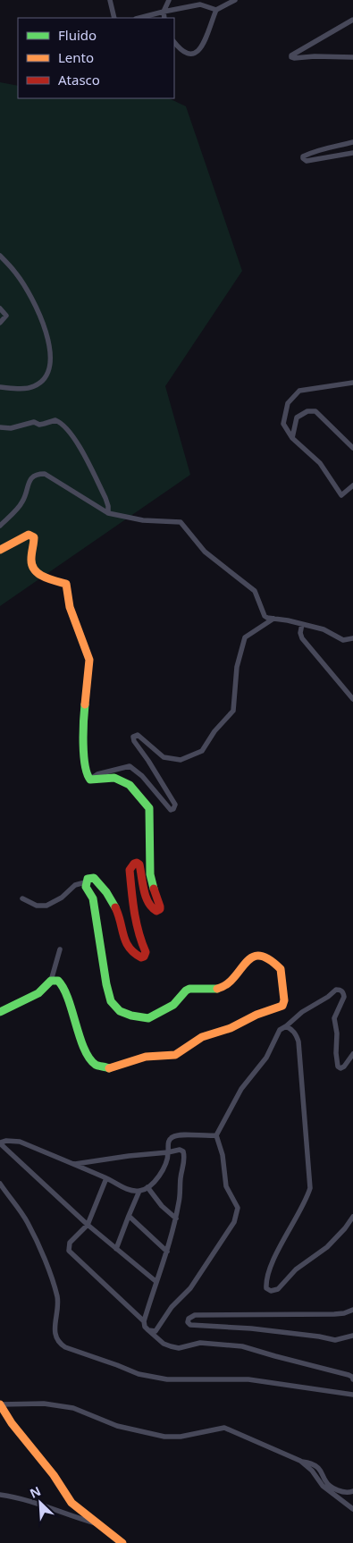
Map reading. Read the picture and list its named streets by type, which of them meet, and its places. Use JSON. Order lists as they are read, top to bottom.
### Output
{
  "legend": ["Fluido", "Lento", "Atasco"],
  "north": "top left"
}
